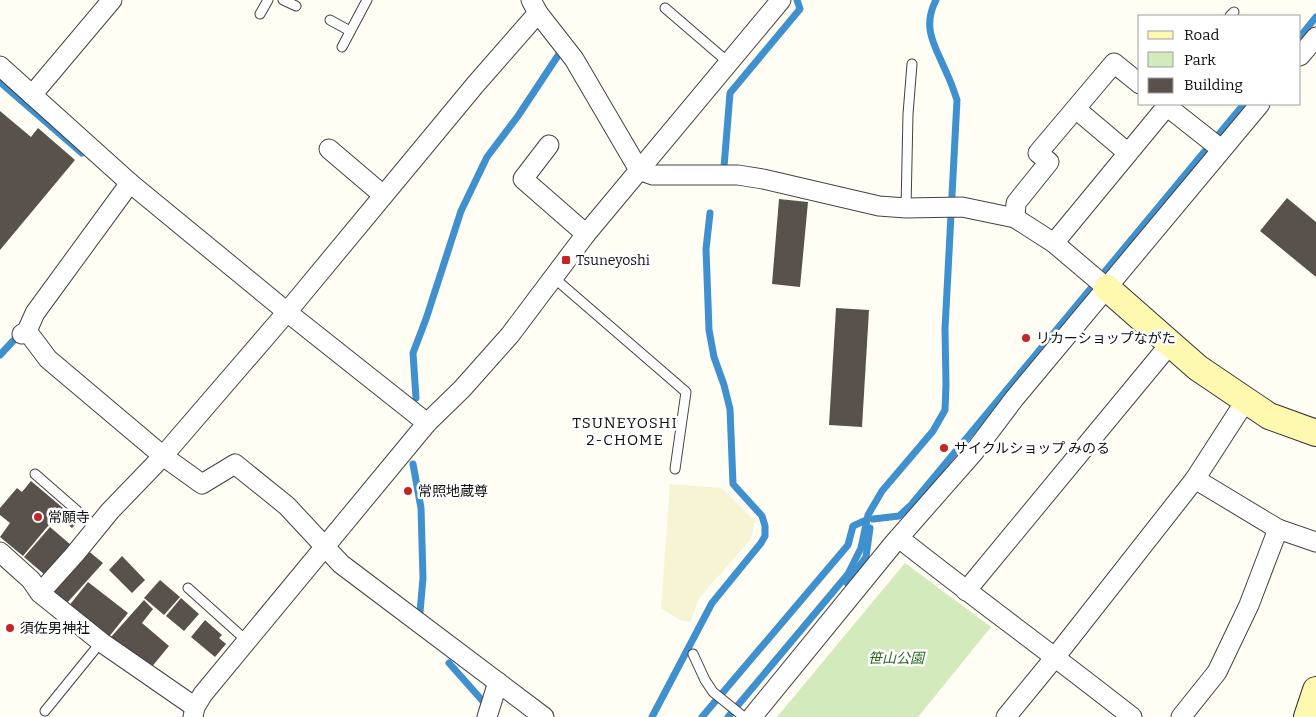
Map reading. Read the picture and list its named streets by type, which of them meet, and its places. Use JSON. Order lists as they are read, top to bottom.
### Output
{
  "districts": ["TSUNEYOSHI 2-CHOME"],
  "parks": ["笹山公園"],
  "places": {
    "transit": ["Tsuneyoshi"],
    "other": [
      "リカーショップながた",
      "サイクルショップ みのる",
      "常照地蔵尊",
      "常願寺",
      "須佐男神社"
    ]
  },
  "legend": ["Road", "Park", "Building"]
}
